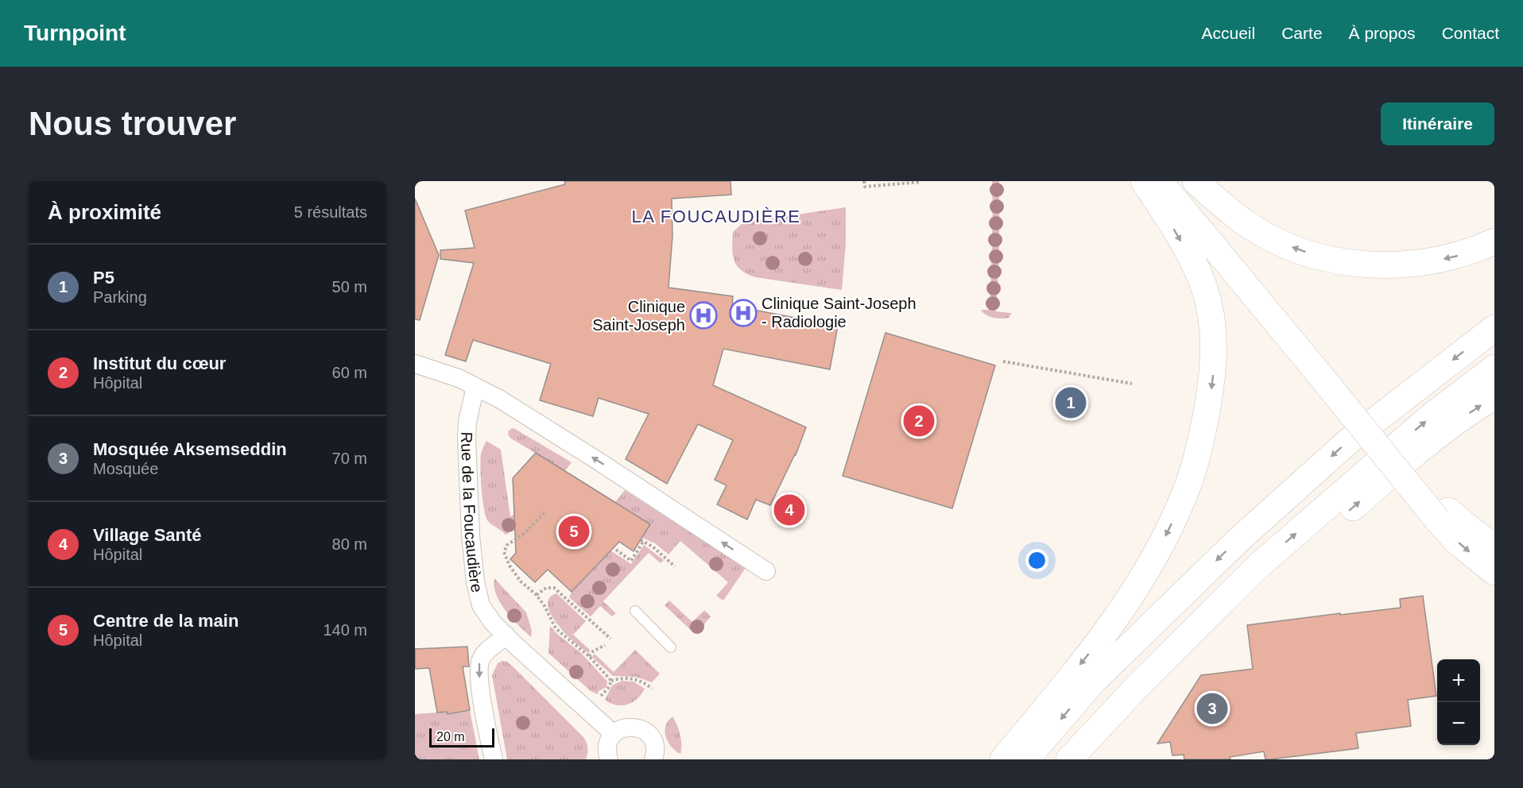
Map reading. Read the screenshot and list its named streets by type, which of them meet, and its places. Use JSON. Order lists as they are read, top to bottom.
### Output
{
  "streets": {
    "street": ["Rue de la Foucaudière"]
  },
  "districts": ["LA FOUCAUDIÈRE"],
  "places": {
    "hospital": ["Clinique Saint-Joseph - Radiologie", "Clinique Saint-Joseph"]
  },
  "scale_bar": "20 m",
  "page": {
    "header": "Turnpoint",
    "nav": [
      "Accueil",
      "Carte",
      "À propos",
      "Contact"
    ],
    "buttons": "Itinéraire",
    "title": "Nous trouver",
    "heading": ["À proximité", "5 résultats"],
    "list": [
      {
        "mark": "1",
        "name": "P5",
        "note": "Parking",
        "value": "50 m"
      },
      {
        "mark": "2",
        "name": "Institut du cœur",
        "note": "Hôpital",
        "value": "60 m"
      },
      {
        "mark": "3",
        "name": "Mosquée Aksemseddin",
        "note": "Mosquée",
        "value": "70 m"
      },
      {
        "mark": "4",
        "name": "Village Santé",
        "note": "Hôpital",
        "value": "80 m"
      },
      {
        "mark": "5",
        "name": "Centre de la main",
        "note": "Hôpital",
        "value": "140 m"
      }
    ],
    "pins": [
      "1",
      "2",
      "4",
      "5",
      "3"
    ],
    "map_buttons": ["+", "−"],
    "scale": "20 m"
  }
}
